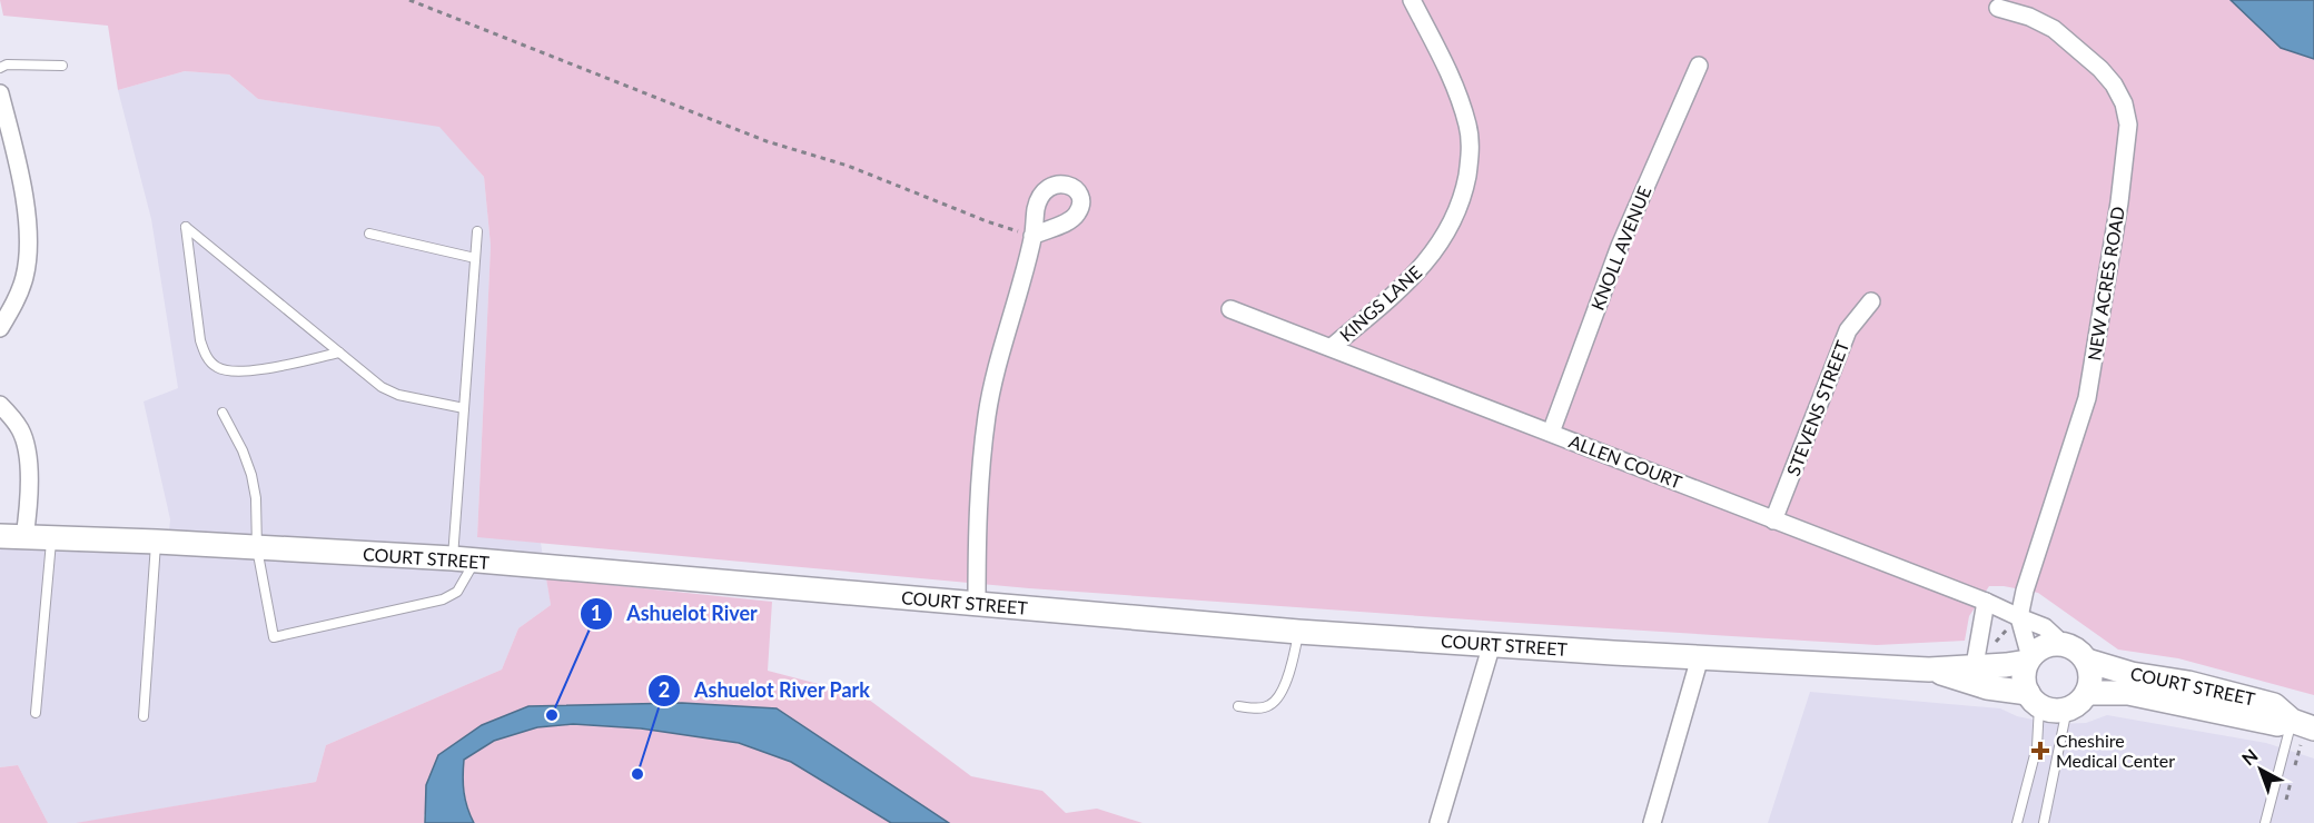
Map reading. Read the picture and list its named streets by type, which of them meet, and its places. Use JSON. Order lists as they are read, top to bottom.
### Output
{
  "streets": {
    "main road": ["COURT STREET"],
    "street": [
      "KNOLL AVENUE",
      "NEW ACRES ROAD",
      "KINGS LANE",
      "STEVENS STREET",
      "ALLEN COURT"
    ]
  },
  "crossings": [
    ["KNOLL AVENUE", "ALLEN COURT"],
    ["NEW ACRES ROAD", "ALLEN COURT"],
    ["KINGS LANE", "ALLEN COURT"],
    ["STEVENS STREET", "ALLEN COURT"],
    ["ALLEN COURT", "COURT STREET"]
  ],
  "places": {
    "other": ["Ashuelot River", "Ashuelot River Park"],
    "health": ["Cheshire Medical Center"]
  },
  "north": "top left"
}
